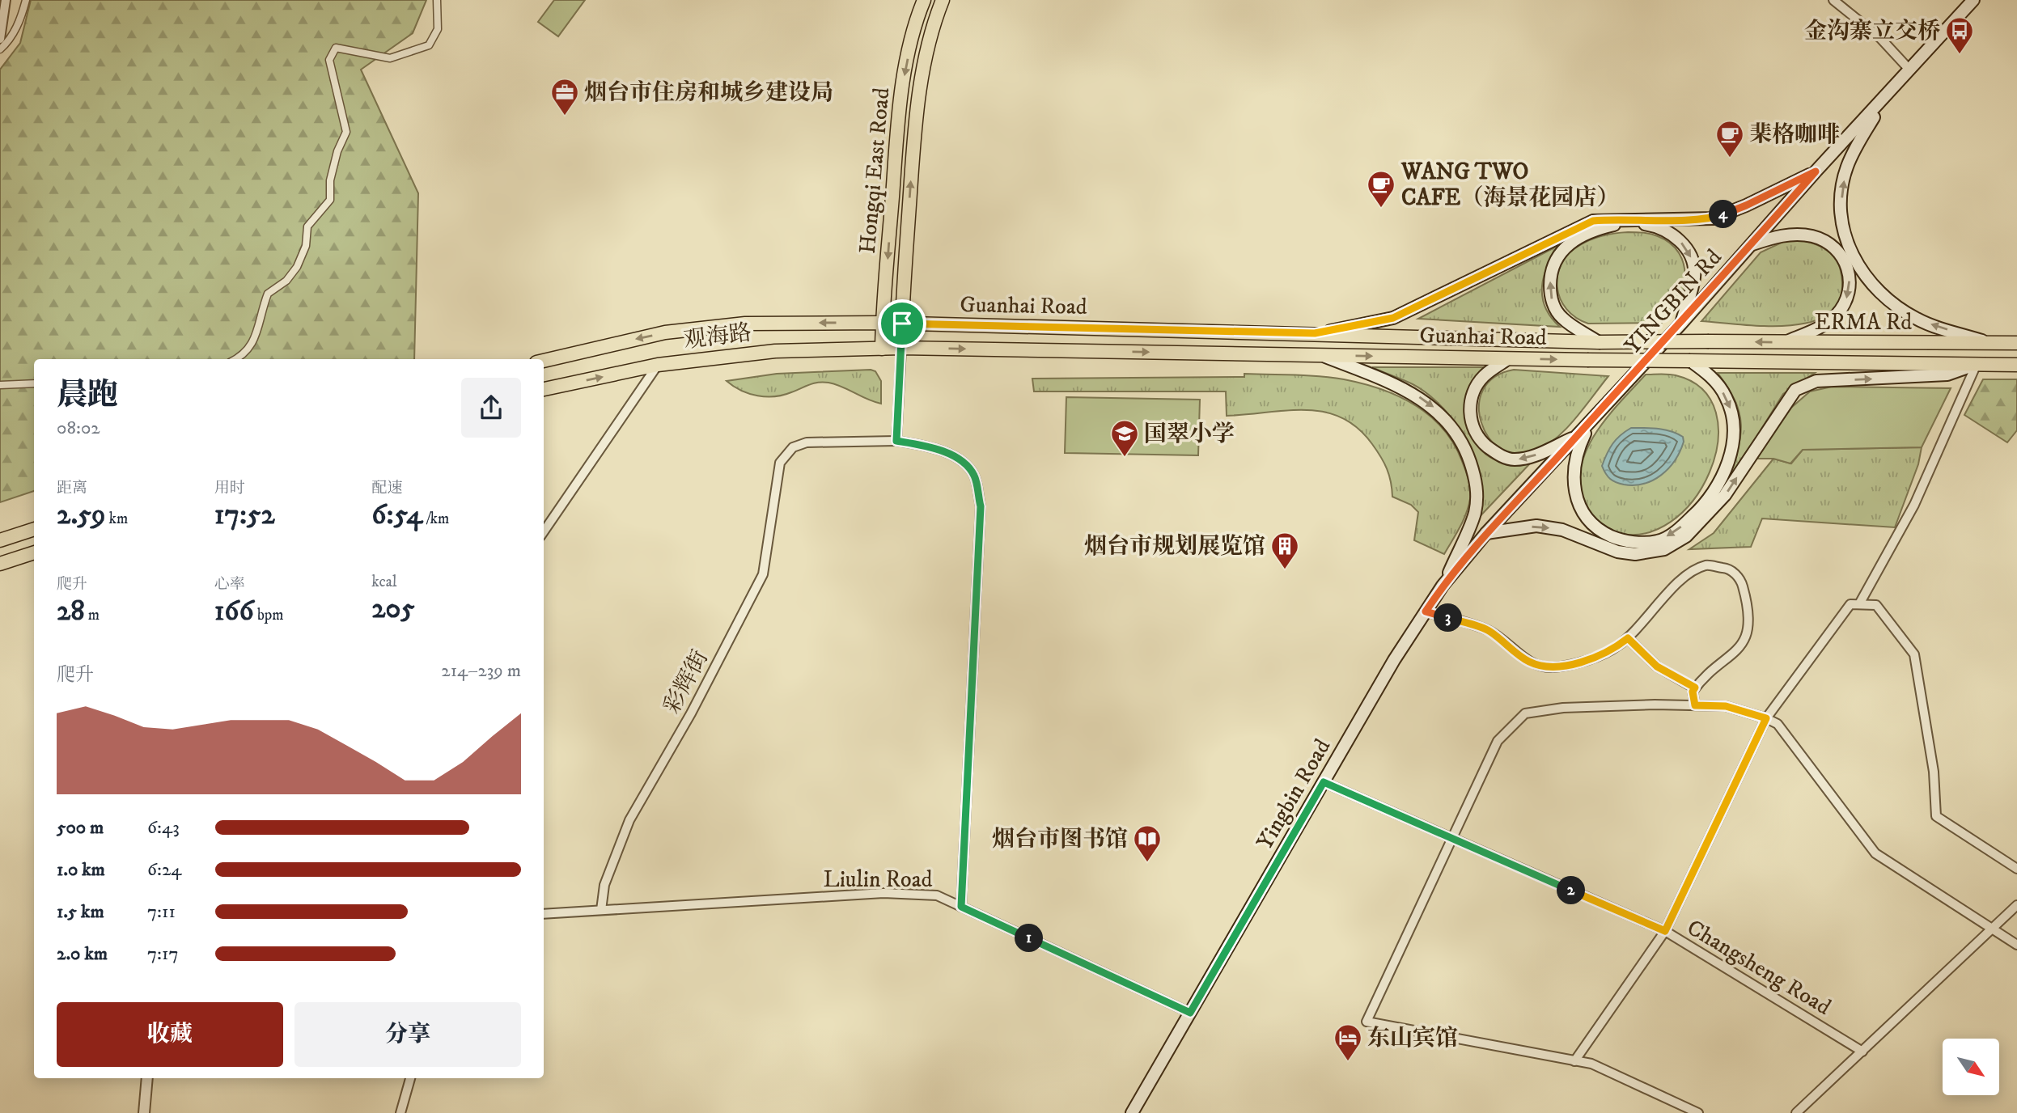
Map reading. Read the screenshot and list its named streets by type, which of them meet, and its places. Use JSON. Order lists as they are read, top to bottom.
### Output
{
  "streets": {
    "main road": [
      "Hongqi East Road",
      "YINGBIN Rd",
      "Guanhai Road",
      "ERMA Rd",
      "观海路",
      "Yingbin Road"
    ],
    "street": ["彩辉街", "Liulin Road", "Changsheng Road"]
  },
  "crossings": [
    ["Hongqi East Road", "Guanhai Road"],
    ["Hongqi East Road", "观海路"],
    ["YINGBIN Rd", "Yingbin Road"],
    ["Guanhai Road", "ERMA Rd"],
    ["Guanhai Road", "观海路"],
    ["彩辉街", "Liulin Road"],
    ["Yingbin Road", "Liulin Road"],
    ["Yingbin Road", "Changsheng Road"]
  ],
  "places": {
    "bus stop": ["金沟寨立交桥"],
    "office": ["烟台市住房和城乡建设局"],
    "cafe": ["棐格咖啡", "WANG TWO CAFE（海景花园店）"],
    "school or university": ["国翠小学"],
    "building": ["烟台市规划展览馆"],
    "library": ["烟台市图书馆"],
    "hotel": ["东山宾馆"]
  },
  "north": "bottom right",
  "page": {
    "pins": [
      "4",
      "3",
      "2",
      "1"
    ],
    "heading": ["晨跑", "08:02"],
    "stats": [
      ["距离", "2.59 km"],
      ["用时", "17:52"],
      ["配速", "6:54 /km"],
      ["爬升", "28 m"],
      ["心率", "166 bpm"],
      ["kcal", "205"]
    ],
    "chart": ["爬升", "214–239 m"],
    "list": [
      {
        "name": "500 m",
        "note": "6:43"
      },
      {
        "name": "1.0 km",
        "note": "6:24"
      },
      {
        "name": "1.5 km",
        "note": "7:11"
      },
      {
        "name": "2.0 km",
        "note": "7:17"
      }
    ],
    "buttons": ["收藏", "分享"]
  }
}
